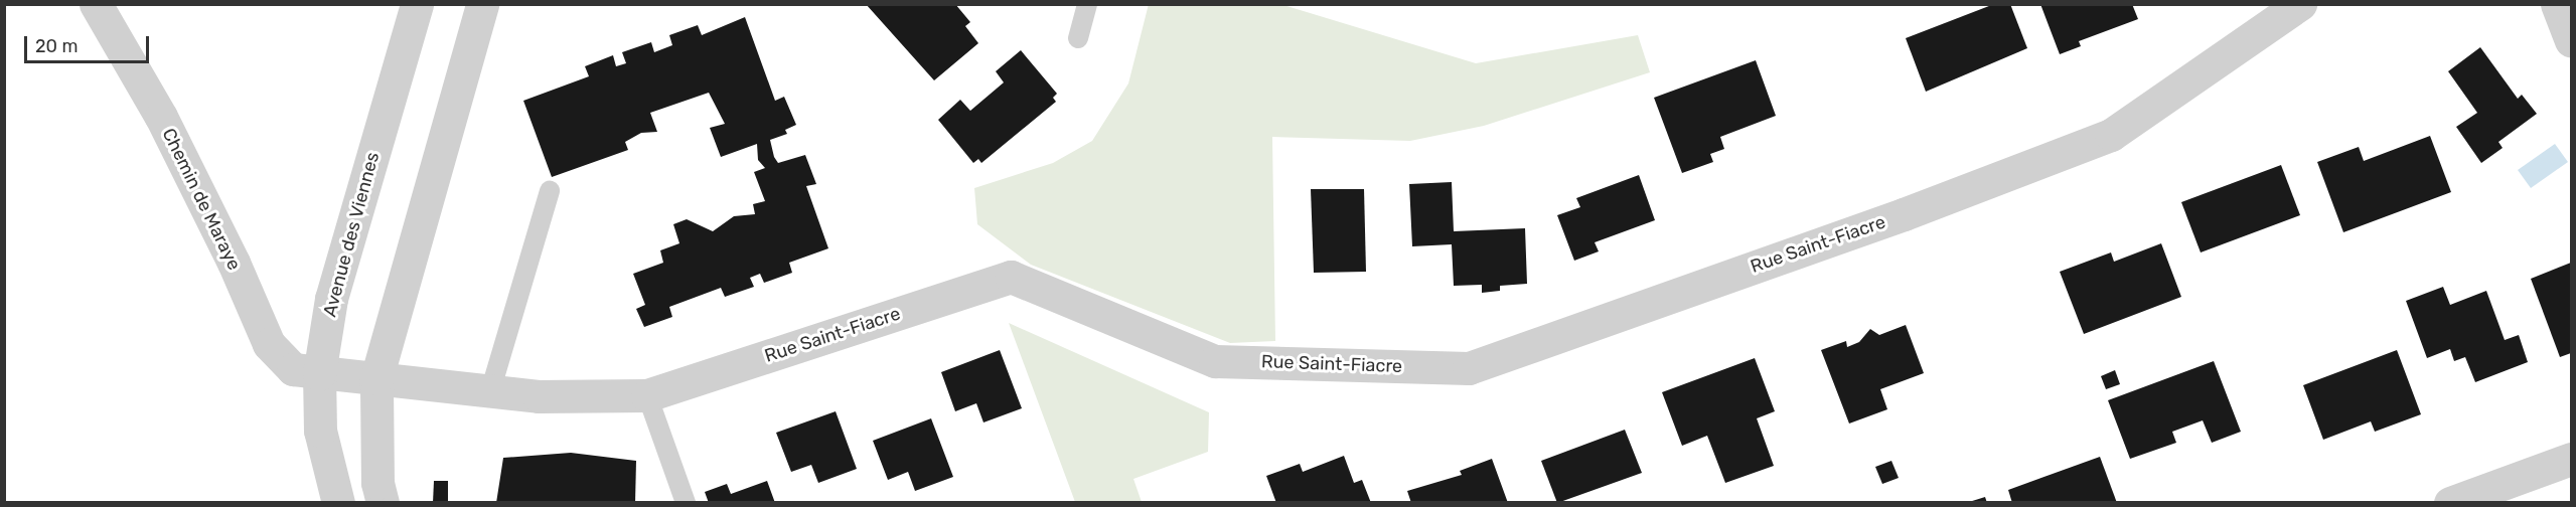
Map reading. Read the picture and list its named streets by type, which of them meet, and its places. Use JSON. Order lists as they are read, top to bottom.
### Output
{
  "streets": {
    "street": ["Chemin de Maraye", "Avenue des Viennes", "Rue Saint-Fiacre"]
  },
  "crossings": [
    ["Chemin de Maraye", "Avenue des Viennes"],
    ["Chemin de Maraye", "Rue Saint-Fiacre"],
    ["Avenue des Viennes", "Rue Saint-Fiacre"]
  ],
  "scale_bar": "20 m"
}
